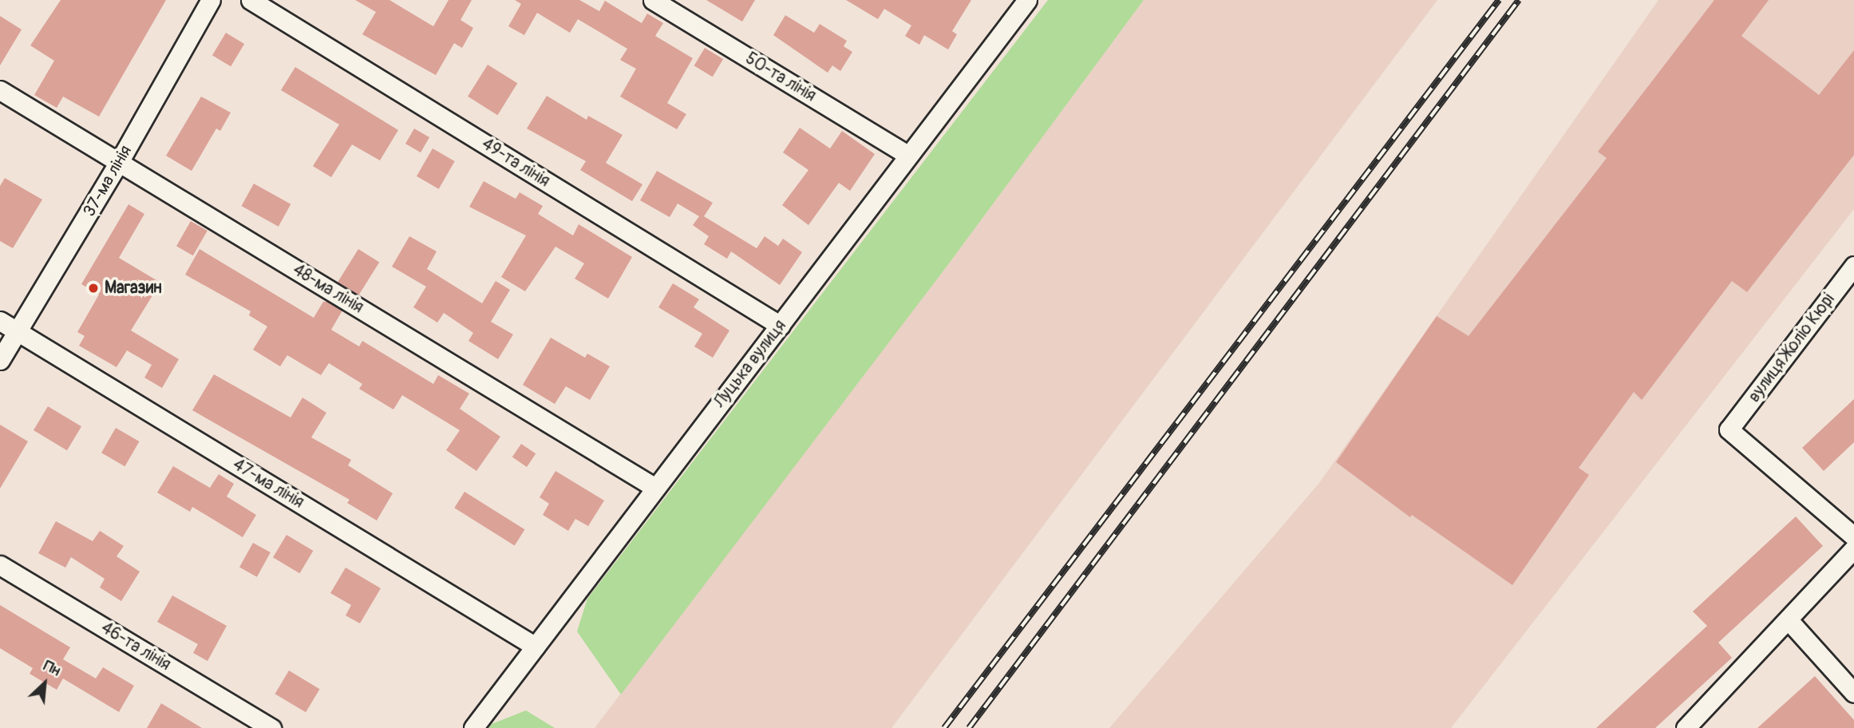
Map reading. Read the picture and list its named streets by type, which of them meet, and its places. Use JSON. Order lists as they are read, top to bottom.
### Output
{
  "streets": {
    "street": [
      "50-та лінія",
      "49-та лінія",
      "37-ма лінія",
      "48-ма лінія",
      "вулиця Жоліо Кюрі",
      "Луцька вулиця",
      "47-ма лінія",
      "46-та лінія"
    ]
  },
  "crossings": [
    ["50-та лінія", "Луцька вулиця"],
    ["49-та лінія", "Луцька вулиця"],
    ["37-ма лінія", "48-ма лінія"],
    ["37-ма лінія", "47-ма лінія"],
    ["48-ма лінія", "Луцька вулиця"],
    ["Луцька вулиця", "47-ма лінія"]
  ],
  "places": ["Магазин"],
  "north": "top right"
}
